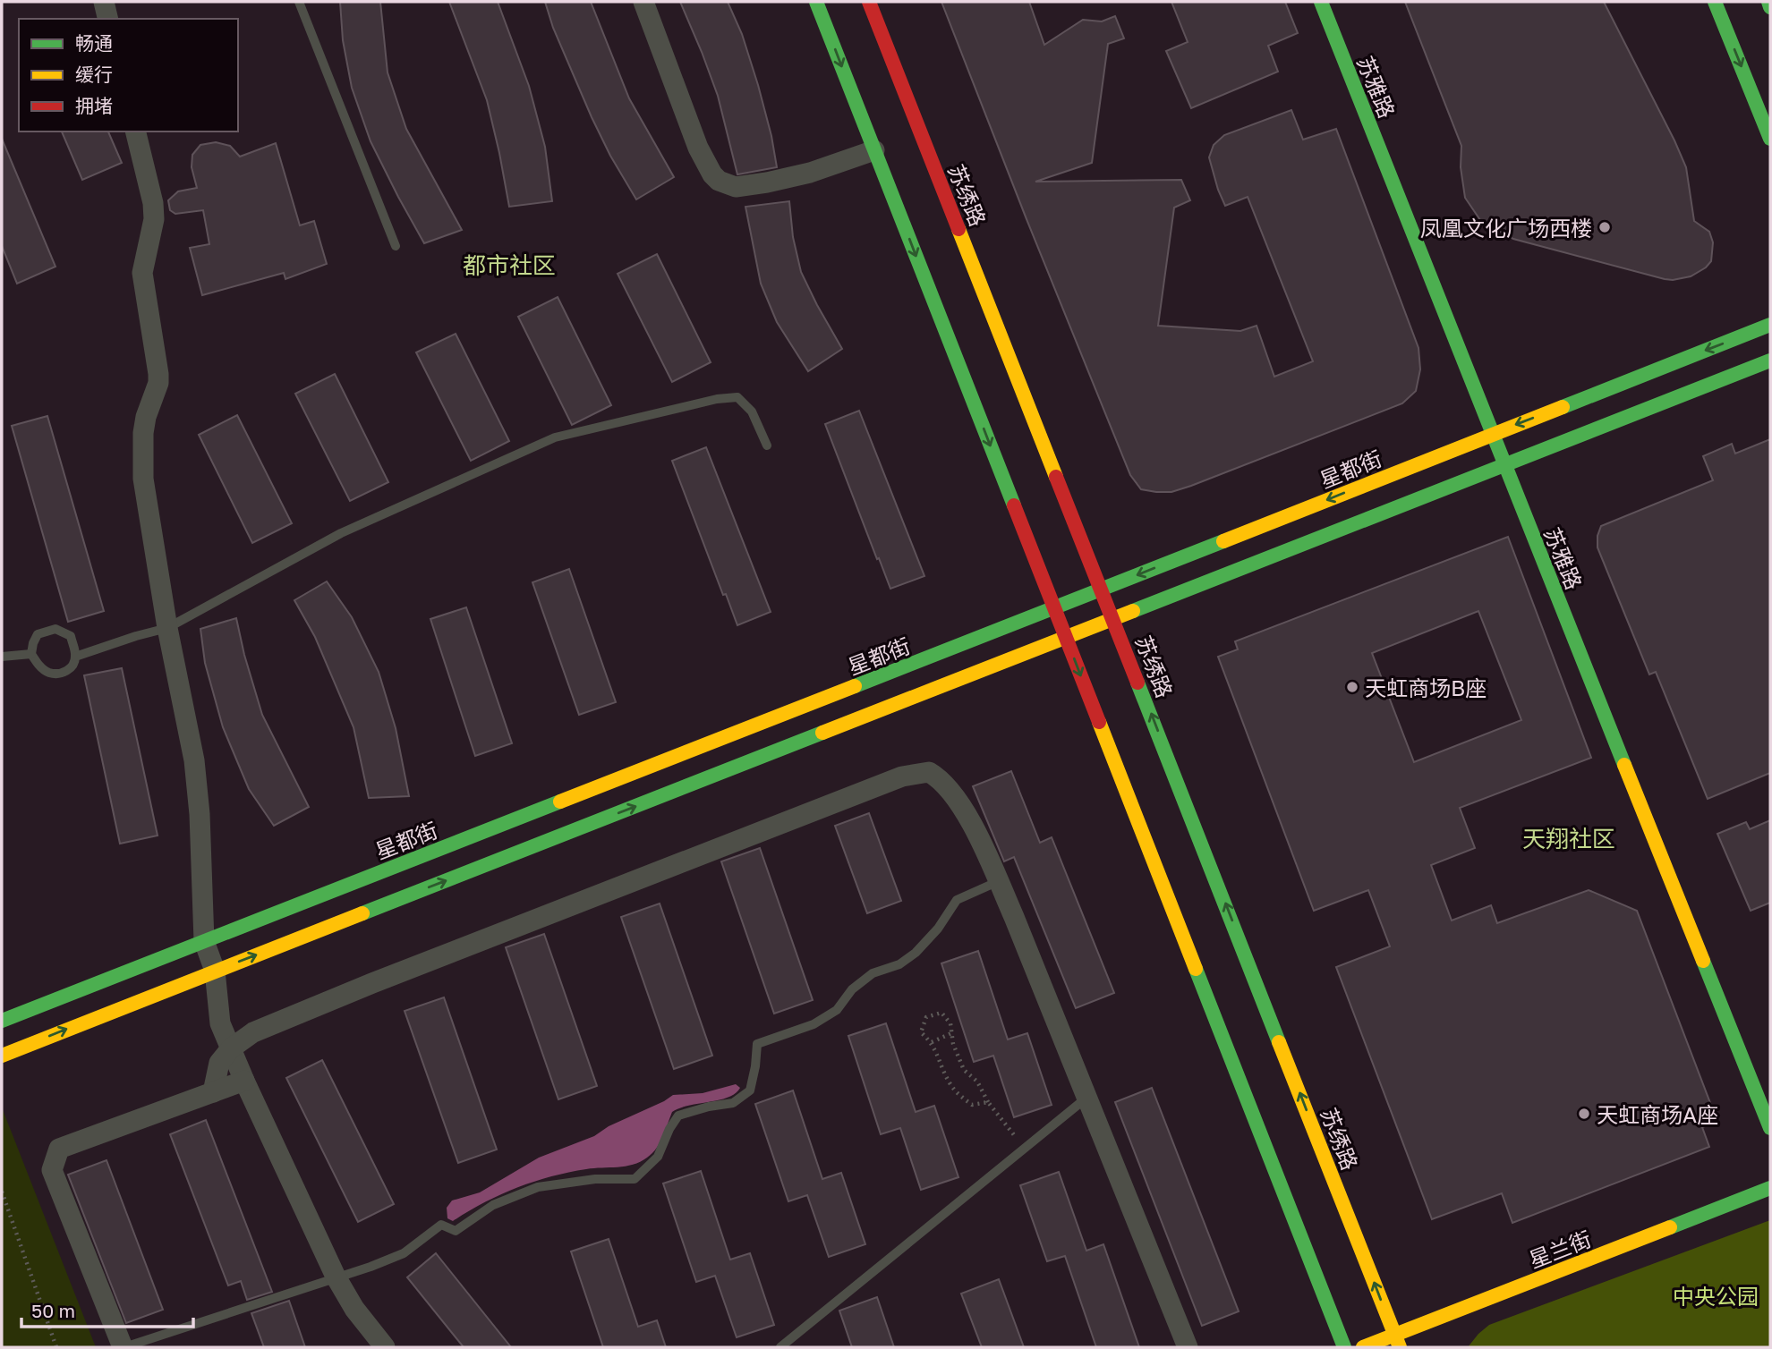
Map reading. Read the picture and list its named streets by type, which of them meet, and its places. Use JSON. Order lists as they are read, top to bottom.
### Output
{
  "streets": {
    "main road": [
      "苏雅路",
      "苏绣路",
      "星都街",
      "星兰街"
    ]
  },
  "crossings": [
    ["苏雅路", "星都街"],
    ["苏绣路", "星都街"],
    ["苏绣路", "星兰街"]
  ],
  "districts": ["都市社区", "天翔社区"],
  "parks": ["中央公园"],
  "places": ["凤凰文化广场西楼", "天虹商场B座", "天虹商场A座"],
  "legend": ["畅通", "缓行", "拥堵"],
  "scale_bar": "50 m"
}
